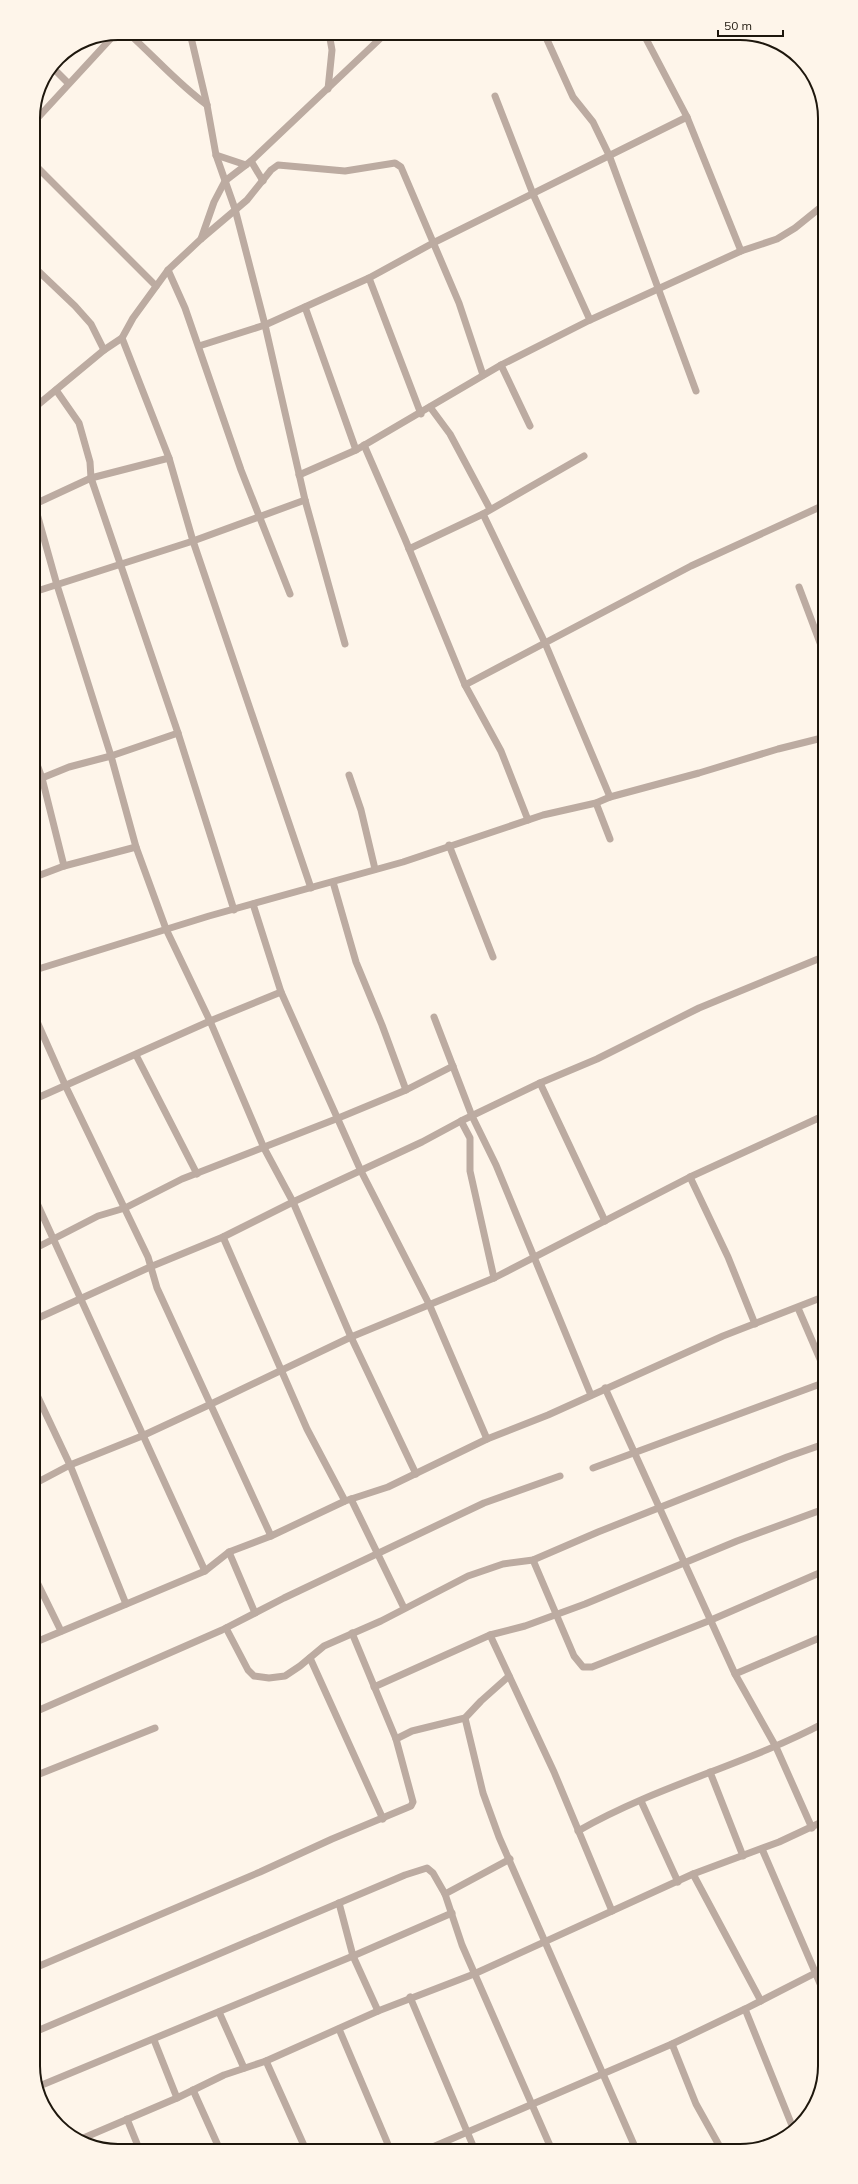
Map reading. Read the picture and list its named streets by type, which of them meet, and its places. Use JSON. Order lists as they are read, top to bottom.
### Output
{
  "scale_bar": "50 m"
}
